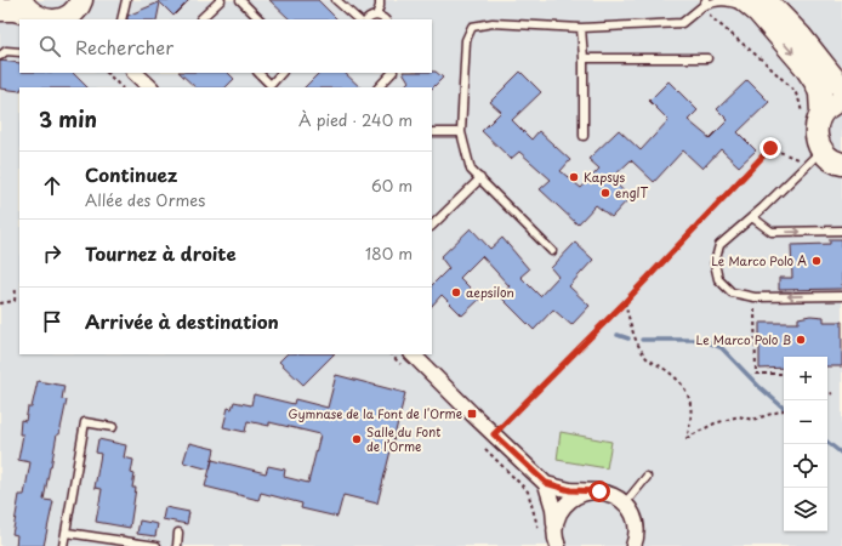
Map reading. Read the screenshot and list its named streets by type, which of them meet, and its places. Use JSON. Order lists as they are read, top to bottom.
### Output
{
  "places": {
    "other": [
      "Kapsys",
      "engIT",
      "Le Marco Polo A",
      "aepsilon",
      "Le Marco Polo B",
      "Salle du Font de l’Orme"
    ],
    "transit": ["Gymnase de la Font de l'Orme"]
  },
  "page": {
    "search": "Rechercher",
    "heading": ["3 min", "À pied · 240 m"],
    "list": [
      ["Continuez", "Allée des Ormes", "60 m"],
      ["Tournez à droite", "180 m"],
      "Arrivée à destination"
    ],
    "map_buttons": ["+", "−"]
  }
}
